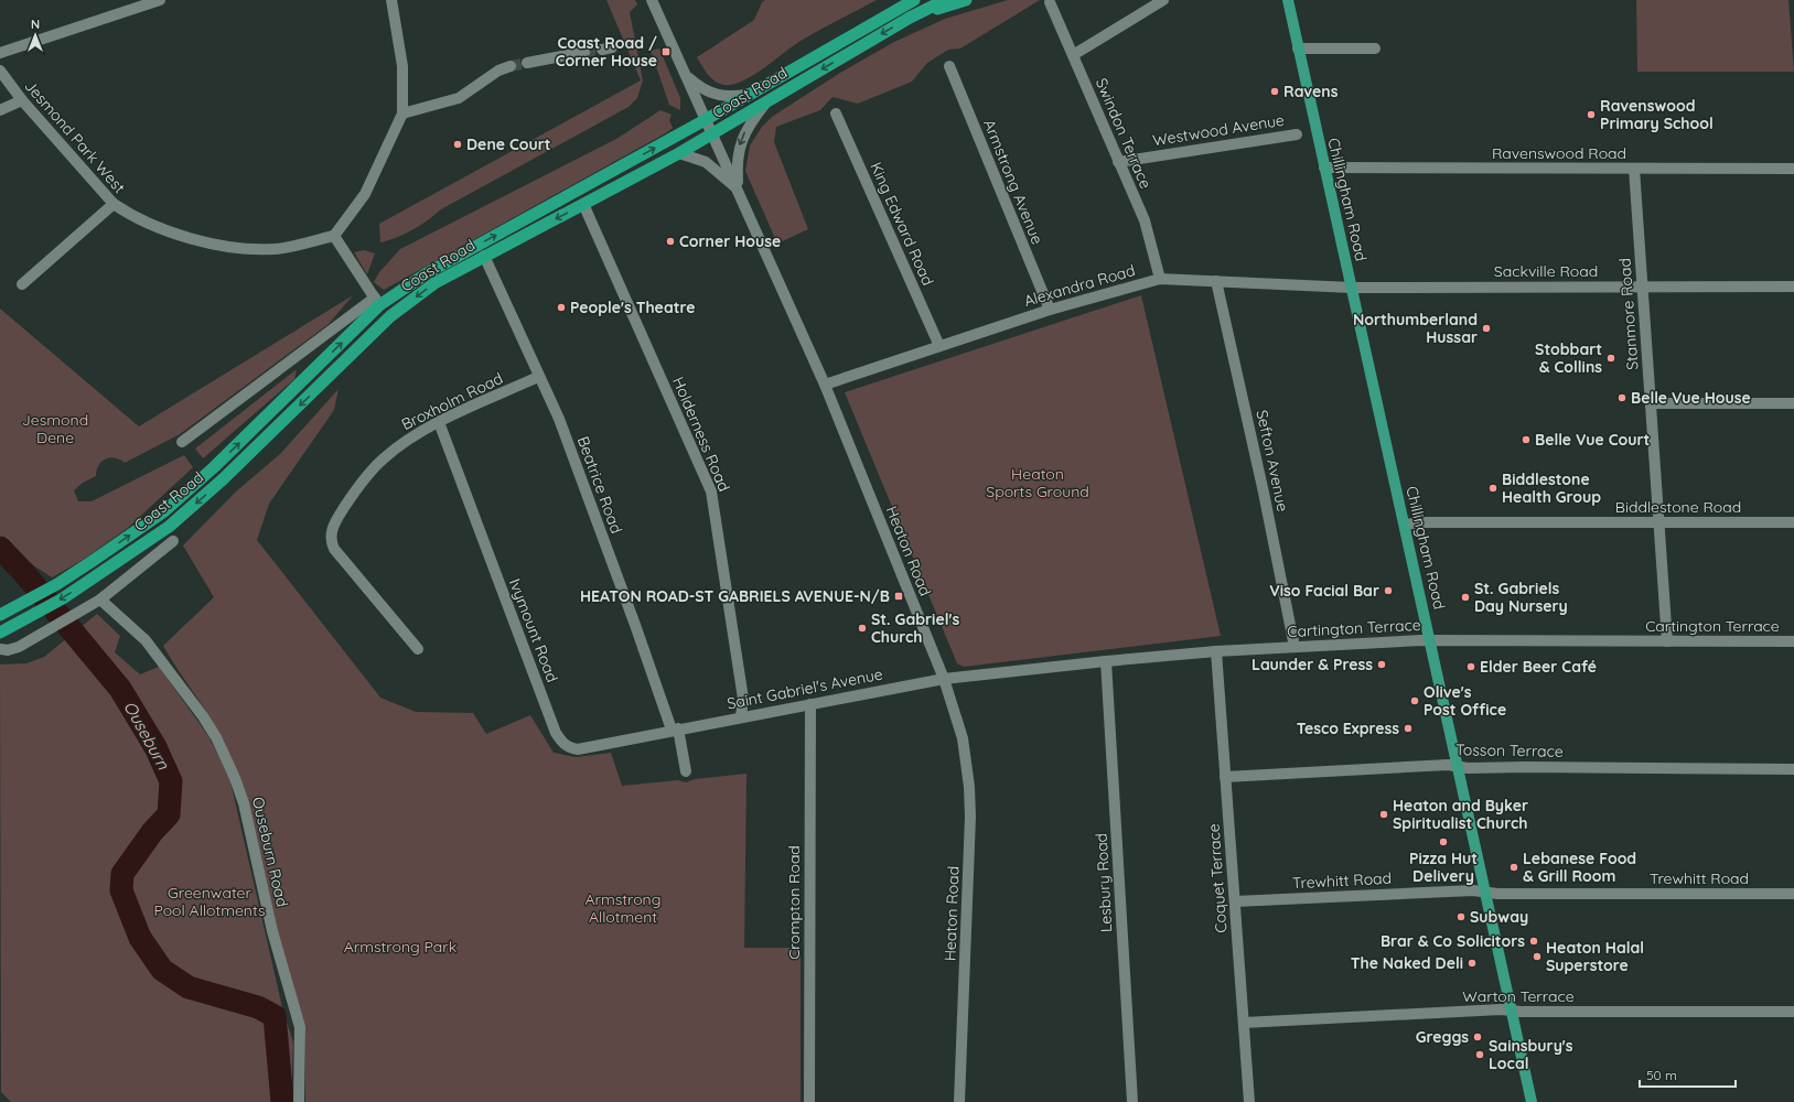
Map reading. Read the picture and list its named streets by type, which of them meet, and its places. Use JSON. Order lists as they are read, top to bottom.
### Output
{
  "streets": {
    "highway": ["Coast Road"],
    "main road": ["Chillingham Road"],
    "street": [
      "Westwood Avenue",
      "Swindon Terrace",
      "Jesmond Park West",
      "Ravenswood Road",
      "Armstrong Avenue",
      "King Edward Road",
      "Sackville Road",
      "Alexandra Road",
      "Stanmore Road",
      "Broxholm Road",
      "Holderness Road",
      "Sefton Avenue",
      "Beatrice Road",
      "Biddlestone Road",
      "Heaton Road",
      "Cartington Terrace",
      "Ivymount Road",
      "Saint Gabriel's Avenue",
      "Tosson Terrace",
      "Ouseburn Road",
      "Coquet Terrace",
      "Trewhitt Road",
      "Lesbury Road",
      "Crompton Road",
      "Warton Terrace"
    ]
  },
  "crossings": [
    ["Coast Road", "Holderness Road"],
    ["Coast Road", "Beatrice Road"],
    ["Coast Road", "Heaton Road"],
    ["Westwood Avenue", "Swindon Terrace"],
    ["Swindon Terrace", "Alexandra Road"],
    ["Ravenswood Road", "Chillingham Road"],
    ["Ravenswood Road", "Stanmore Road"],
    ["Armstrong Avenue", "Alexandra Road"],
    ["Chillingham Road", "Sackville Road"],
    ["Chillingham Road", "Alexandra Road"],
    ["Chillingham Road", "Biddlestone Road"],
    ["Chillingham Road", "Cartington Terrace"],
    ["Chillingham Road", "Tosson Terrace"],
    ["Chillingham Road", "Trewhitt Road"],
    ["Chillingham Road", "Warton Terrace"],
    ["King Edward Road", "Alexandra Road"],
    ["Sackville Road", "Alexandra Road"],
    ["Sackville Road", "Stanmore Road"],
    ["Alexandra Road", "Sefton Avenue"],
    ["Alexandra Road", "Heaton Road"],
    ["Stanmore Road", "Biddlestone Road"],
    ["Stanmore Road", "Cartington Terrace"],
    ["Broxholm Road", "Beatrice Road"],
    ["Broxholm Road", "Ivymount Road"],
    ["Holderness Road", "Saint Gabriel's Avenue"],
    ["Sefton Avenue", "Cartington Terrace"],
    ["Beatrice Road", "Ivymount Road"],
    ["Beatrice Road", "Saint Gabriel's Avenue"],
    ["Heaton Road", "Cartington Terrace"],
    ["Heaton Road", "Saint Gabriel's Avenue"],
    ["Cartington Terrace", "Saint Gabriel's Avenue"],
    ["Cartington Terrace", "Coquet Terrace"],
    ["Cartington Terrace", "Lesbury Road"],
    ["Ivymount Road", "Saint Gabriel's Avenue"],
    ["Saint Gabriel's Avenue", "Crompton Road"],
    ["Tosson Terrace", "Coquet Terrace"],
    ["Coquet Terrace", "Trewhitt Road"],
    ["Coquet Terrace", "Warton Terrace"]
  ],
  "water": ["Ouseburn"],
  "parks": [
    "Jesmond Dene",
    "Heaton Sports Ground",
    "Greenwater Pool Allotments",
    "Armstrong Allotment",
    "Armstrong Park"
  ],
  "places": {
    "transit": ["Coast Road / Corner House", "HEATON ROAD-ST GABRIELS AVENUE-N/B"],
    "other": [
      "Ravens",
      "Ravenswood Primary School",
      "Dene Court",
      "Corner House",
      "People's Theatre",
      "Northumberland Hussar",
      "Stobbart & Collins",
      "Belle Vue House",
      "Belle Vue Court",
      "Biddlestone Health Group",
      "Viso Facial Bar",
      "St. Gabriels Day Nursery",
      "St. Gabriel's Church",
      "Launder & Press",
      "Elder Beer Café",
      "Olive's Post Office",
      "Tesco Express",
      "Heaton and Byker Spiritualist Church",
      "Pizza Hut Delivery",
      "Lebanese Food & Grill Room",
      "Subway",
      "Brar & Co Solicitors",
      "Heaton Halal Superstore",
      "The Naked Deli",
      "Greggs",
      "Sainsbury's Local"
    ]
  },
  "scale_bar": "50 m",
  "north": "top"
}
